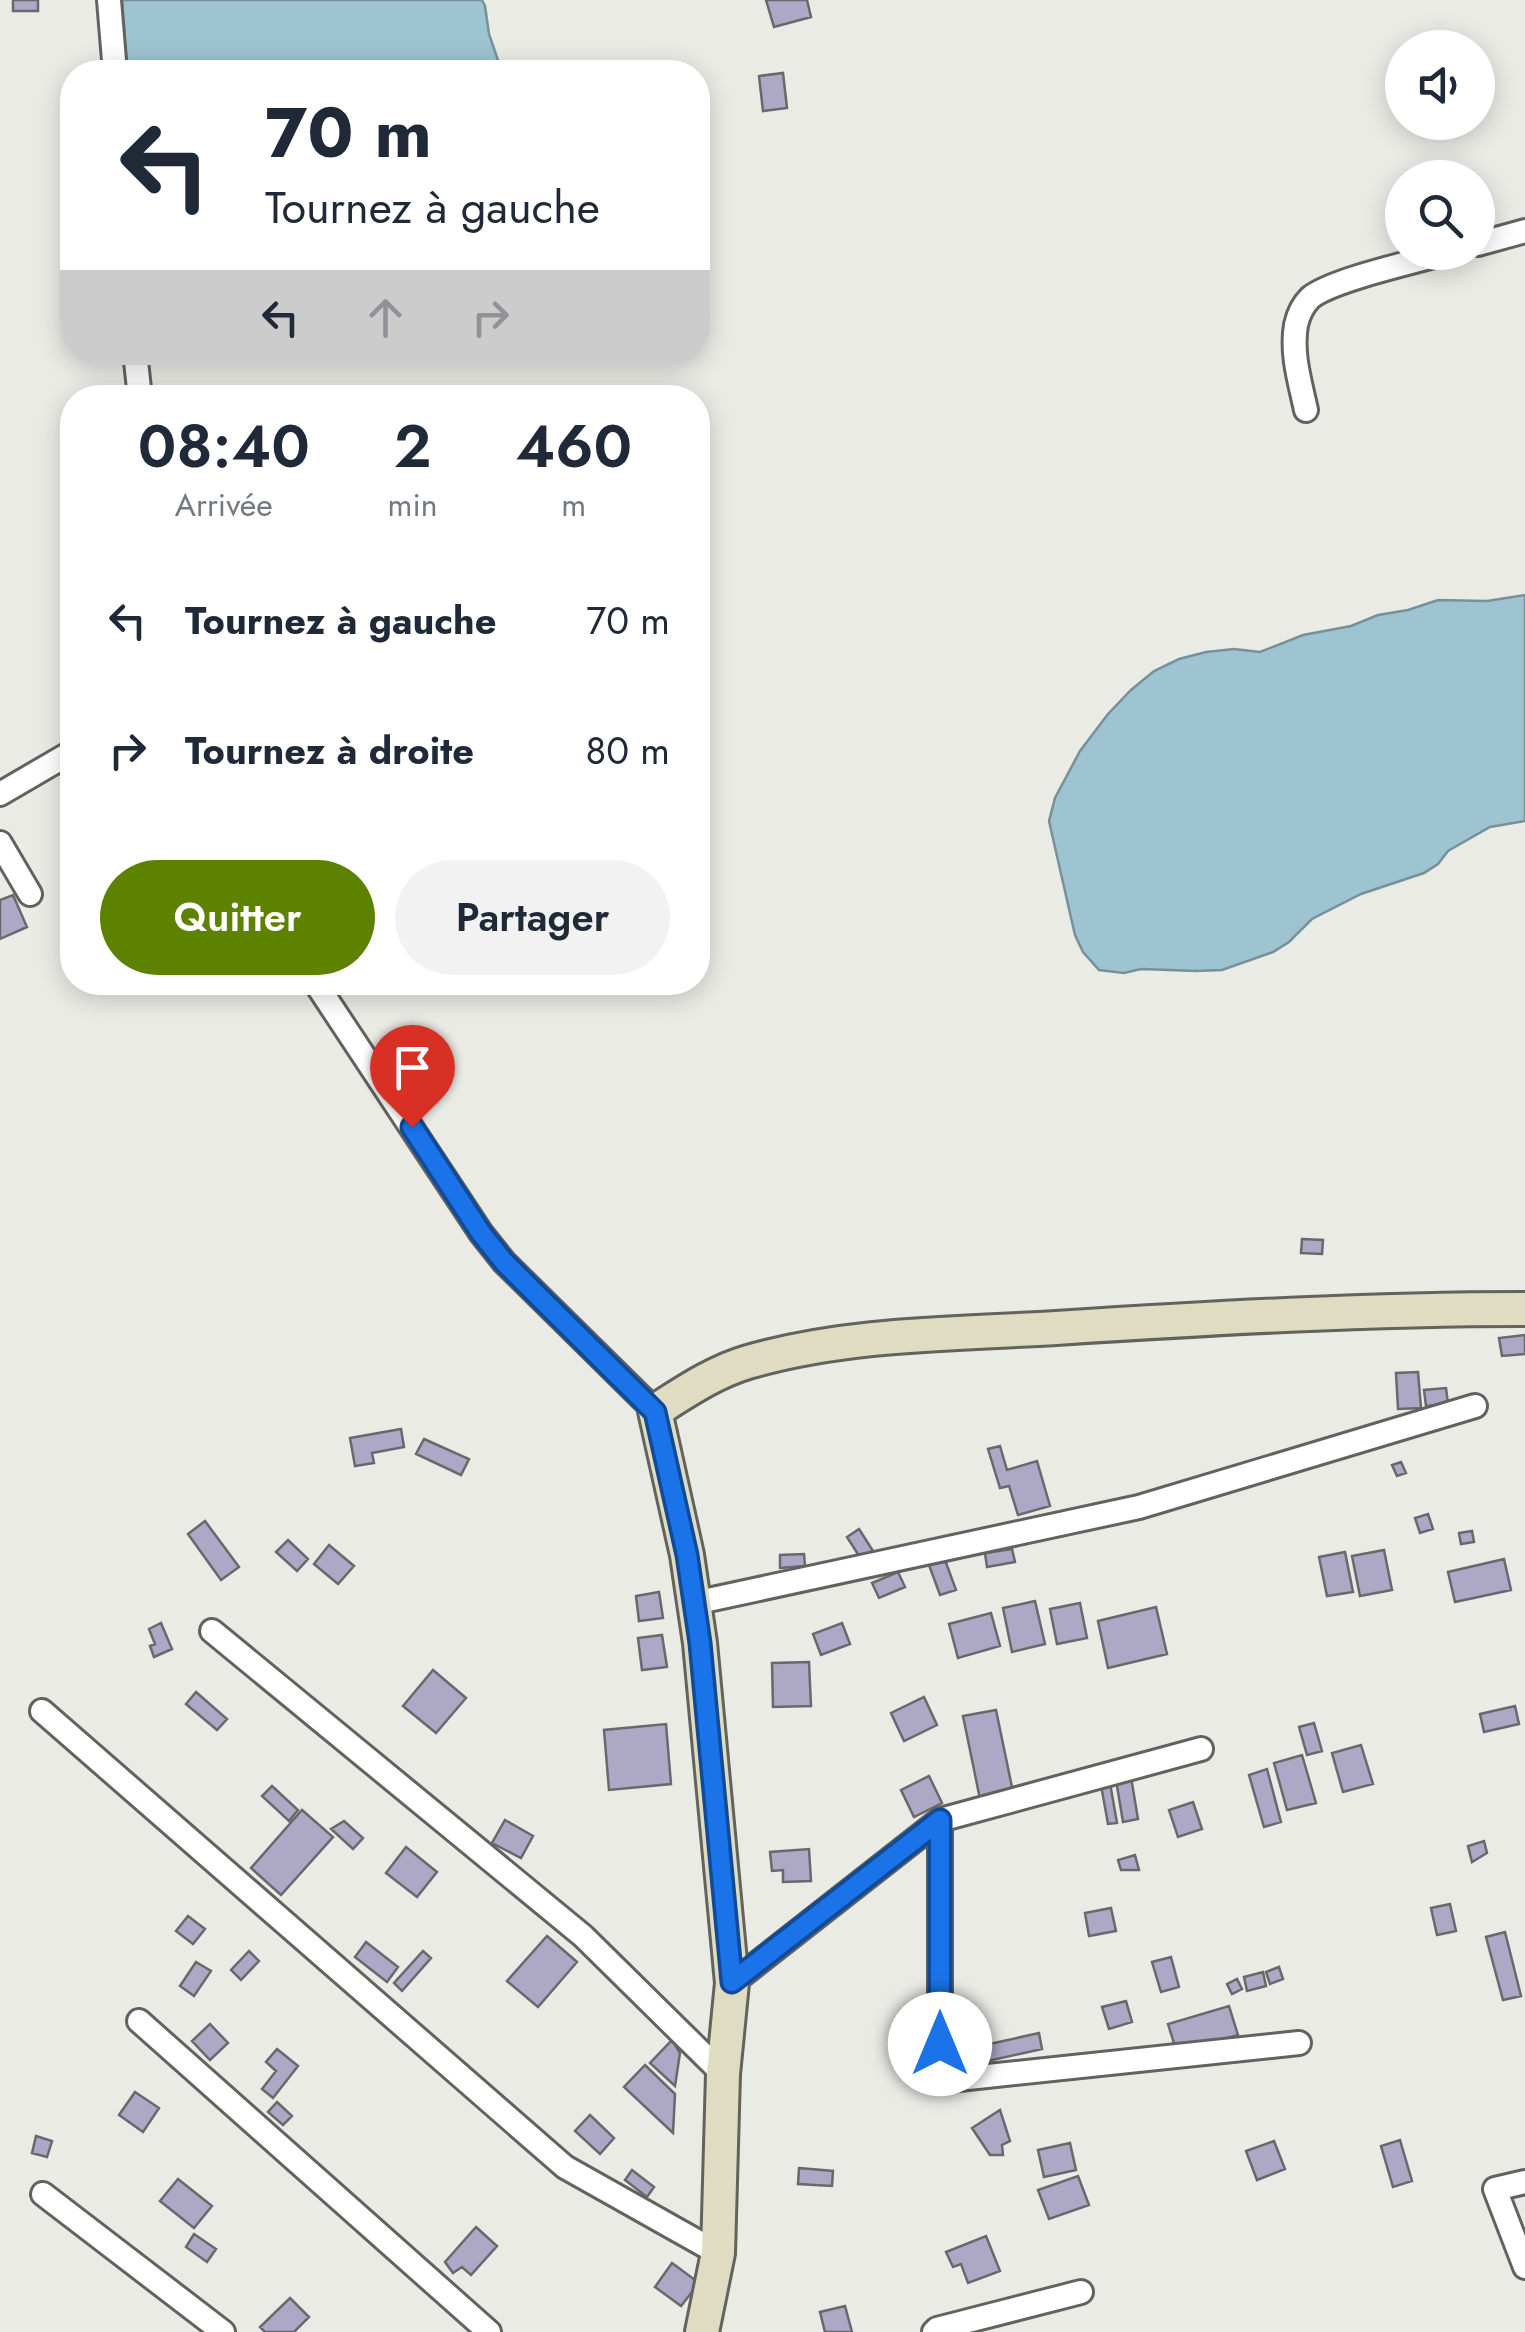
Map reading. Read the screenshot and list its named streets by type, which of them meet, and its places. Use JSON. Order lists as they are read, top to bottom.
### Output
{
  "page": {
    "turn": ["70 m", "Tournez à gauche"],
    "eta": [
      "08:40",
      "Arrivée",
      "2",
      "min",
      "460",
      "m"
    ],
    "list": [
      {
        "name": "Tournez à gauche",
        "value": "70 m"
      },
      {
        "name": "Tournez à droite",
        "value": "80 m"
      }
    ],
    "buttons": ["Quitter", "Partager"]
  }
}
